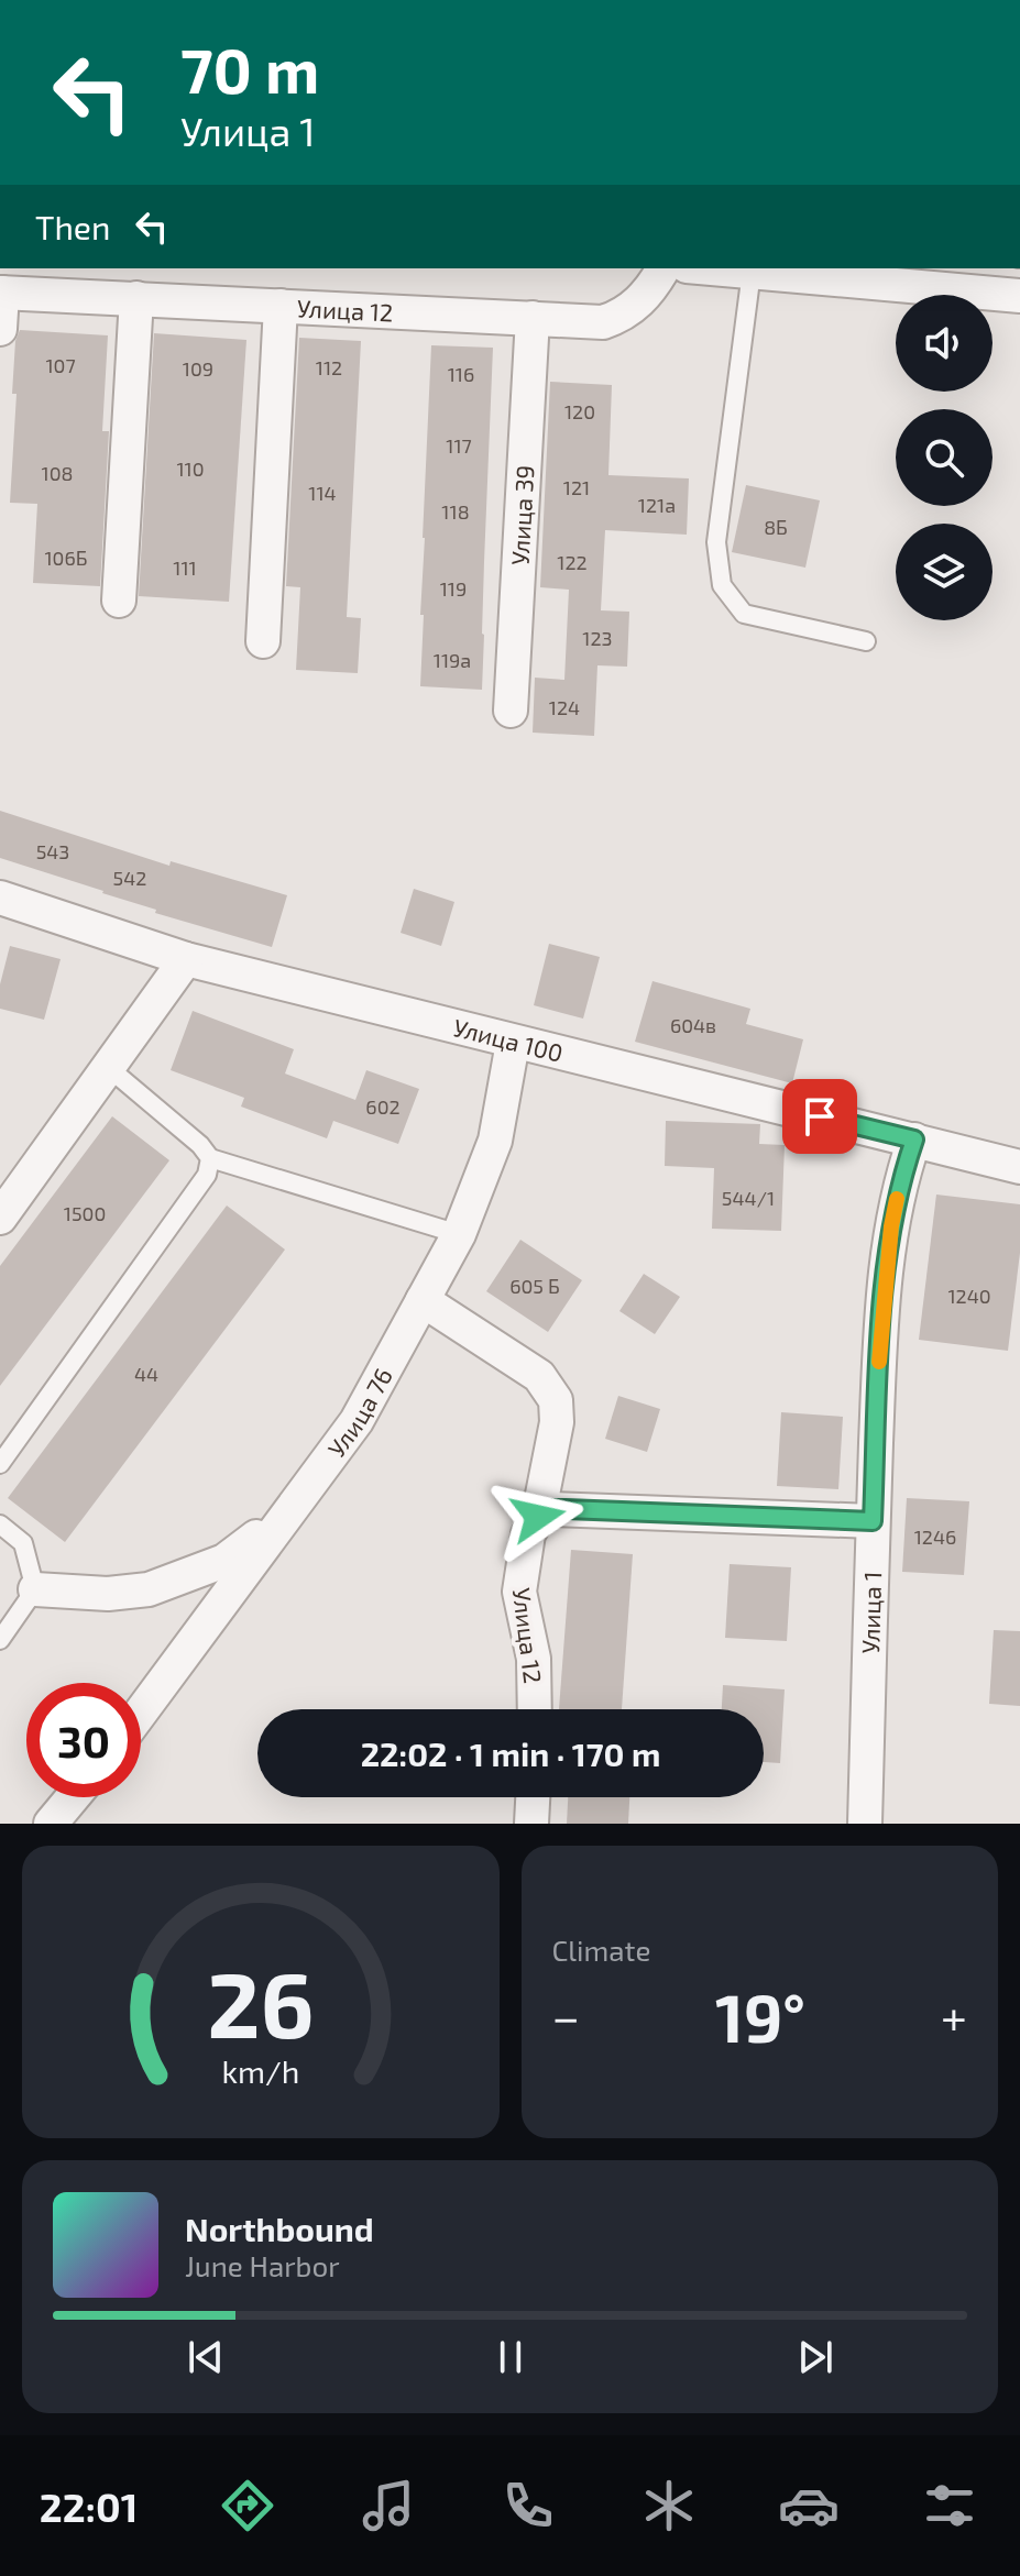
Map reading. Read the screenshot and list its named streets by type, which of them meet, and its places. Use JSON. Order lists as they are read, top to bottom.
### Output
{
  "streets": {
    "street": [
      "Улица 12",
      "Улица 39",
      "Улица 100",
      "Улица 76",
      "Улица 1"
    ]
  },
  "crossings": [
    ["Улица 12", "Улица 39"],
    ["Улица 12", "Улица 76"],
    ["Улица 100", "Улица 76"],
    ["Улица 100", "Улица 1"]
  ],
  "house_numbers": [
    "107",
    "112",
    "109",
    "116",
    "120",
    "117",
    "110",
    "108",
    "121",
    "114",
    "121а",
    "118",
    "8Б",
    "106Б",
    "122",
    "111",
    "119",
    "123",
    "119а",
    "124",
    "543",
    "542",
    "604в",
    "602",
    "544/1",
    "1500",
    "605 Б",
    "1240",
    "44",
    "1246"
  ],
  "page": {
    "turn": ["70 m", "Улица 1"],
    "then": "Then",
    "limit": "30",
    "trip": "22:02 · 1 min · 170 m",
    "tile": "Climate",
    "heat": ["−", "19°", "+"],
    "song": ["Northbound", "June Harbor"],
    "tabs": "22:01",
    "gauge": ["26", "km/h"]
  }
}
